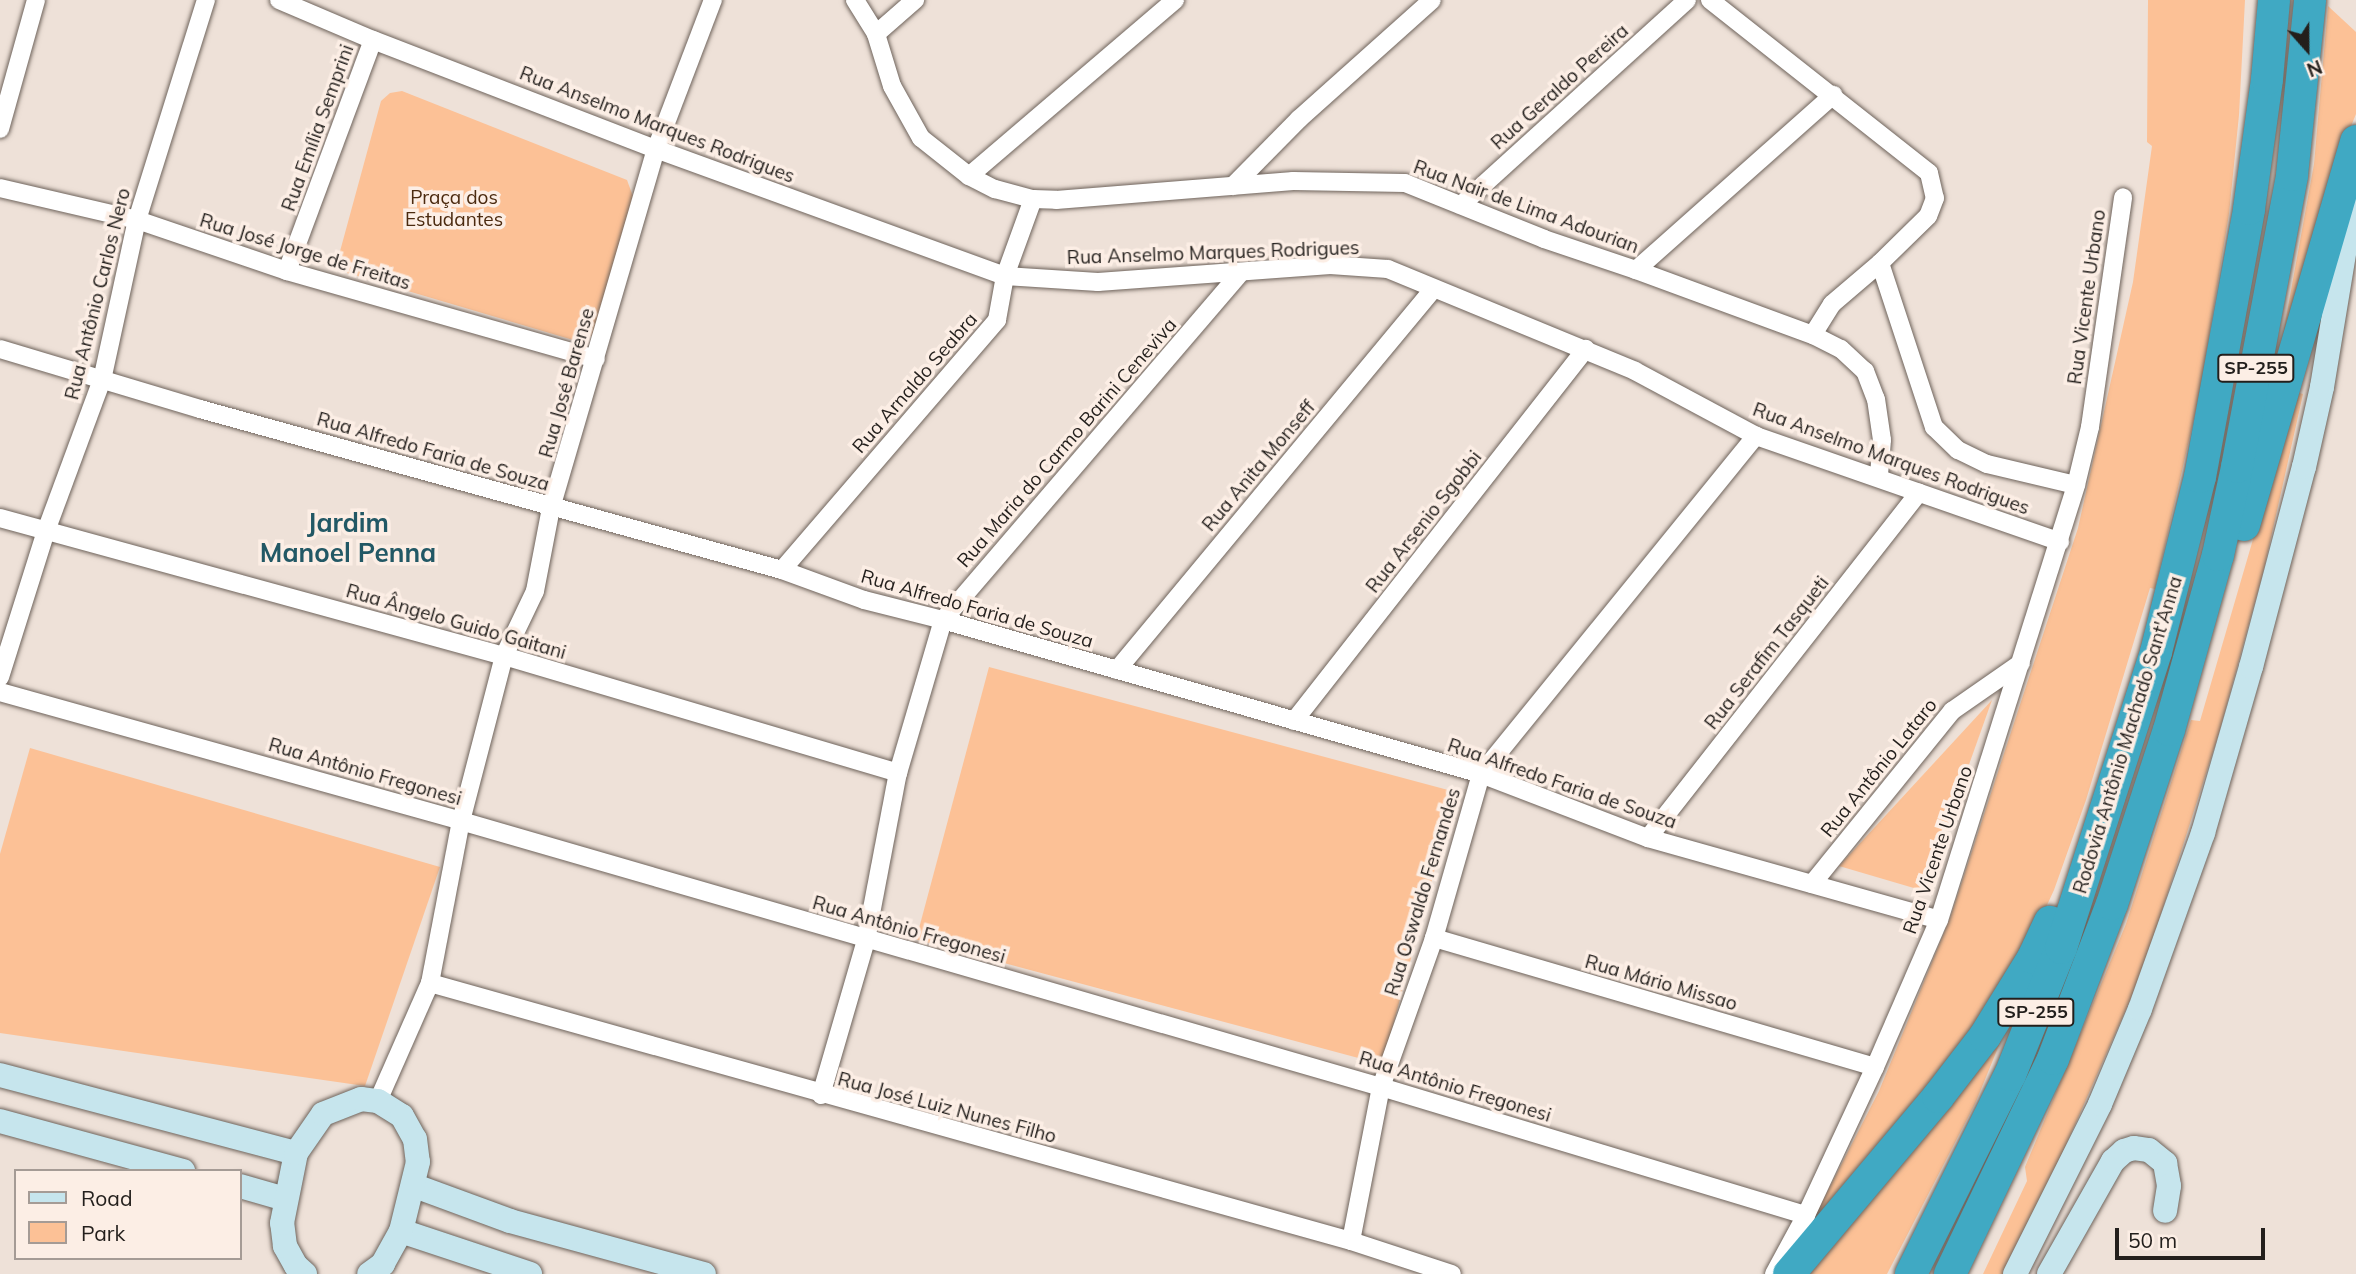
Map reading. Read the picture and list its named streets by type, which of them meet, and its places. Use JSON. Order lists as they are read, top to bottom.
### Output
{
  "streets": {
    "highway": ["SP-255", "Rodovia Antônio Machado Sant'Anna"],
    "street": [
      "Rua Geraldo Pereira",
      "Rua Anselmo Marques Rodrigues",
      "Rua Emília Semprini",
      "Rua Nair de Lima Adourian",
      "Rua José Jorge de Freitas",
      "Rua Antônio Carlos Nero",
      "Rua Vicente Urbano",
      "Rua José Barense",
      "Rua Arnaldo Seabra",
      "Rua Maria do Carmo Barini Ceneviva",
      "Rua Alfredo Faria de Souza",
      "Rua Anita Monseff",
      "Rua Arsenio Sgobbi",
      "Rua Ângelo Guido Gaitani",
      "Rua Serafim Tasqueti",
      "Rua Antônio Lataro",
      "Rua Antônio Fregonesi",
      "Rua Oswaldo Fernandes",
      "Rua Mário Missao",
      "Rua José Luiz Nunes Filho"
    ]
  },
  "crossings": [
    ["Rua Geraldo Pereira", "Rua Nair de Lima Adourian"],
    ["Rua Anselmo Marques Rodrigues", "Rua Emília Semprini"],
    ["Rua Anselmo Marques Rodrigues", "Rua Nair de Lima Adourian"],
    ["Rua Anselmo Marques Rodrigues", "Rua Vicente Urbano"],
    ["Rua Anselmo Marques Rodrigues", "Rua José Barense"],
    ["Rua Anselmo Marques Rodrigues", "Rua Arnaldo Seabra"],
    ["Rua Anselmo Marques Rodrigues", "Rua Maria do Carmo Barini Ceneviva"],
    ["Rua Anselmo Marques Rodrigues", "Rua Anita Monseff"],
    ["Rua Anselmo Marques Rodrigues", "Rua Arsenio Sgobbi"],
    ["Rua Anselmo Marques Rodrigues", "Rua Serafim Tasqueti"],
    ["Rua Anselmo Marques Rodrigues", "Rua Oswaldo Fernandes"],
    ["Rua Emília Semprini", "Rua José Jorge de Freitas"],
    ["Rua Nair de Lima Adourian", "Rua Arnaldo Seabra"],
    ["Rua José Jorge de Freitas", "Rua Antônio Carlos Nero"],
    ["Rua José Jorge de Freitas", "Rua José Barense"],
    ["Rua Antônio Carlos Nero", "Rua Alfredo Faria de Souza"],
    ["Rua Antônio Carlos Nero", "Rua Ângelo Guido Gaitani"],
    ["Rua Vicente Urbano", "Rua Alfredo Faria de Souza"],
    ["Rua Vicente Urbano", "Rua Antônio Lataro"],
    ["Rua Vicente Urbano", "Rua Antônio Fregonesi"],
    ["Rua Vicente Urbano", "Rua Mário Missao"],
    ["Rua José Barense", "Rua Alfredo Faria de Souza"],
    ["Rua José Barense", "Rua Ângelo Guido Gaitani"],
    ["Rua José Barense", "Rua Antônio Fregonesi"],
    ["Rua José Barense", "Rua José Luiz Nunes Filho"],
    ["Rua Arnaldo Seabra", "Rua Alfredo Faria de Souza"],
    ["Rua Maria do Carmo Barini Ceneviva", "Rua Alfredo Faria de Souza"],
    ["Rua Maria do Carmo Barini Ceneviva", "Rua Ângelo Guido Gaitani"],
    ["Rua Maria do Carmo Barini Ceneviva", "Rua Antônio Fregonesi"],
    ["Rua Maria do Carmo Barini Ceneviva", "Rua José Luiz Nunes Filho"],
    ["Rua Alfredo Faria de Souza", "Rua Anita Monseff"],
    ["Rua Alfredo Faria de Souza", "Rua Arsenio Sgobbi"],
    ["Rua Alfredo Faria de Souza", "Rua Serafim Tasqueti"],
    ["Rua Alfredo Faria de Souza", "Rua Antônio Lataro"],
    ["Rua Alfredo Faria de Souza", "Rua Oswaldo Fernandes"],
    ["Rua Antônio Fregonesi", "Rua Oswaldo Fernandes"],
    ["Rua Oswaldo Fernandes", "Rua Mário Missao"],
    ["Rua Oswaldo Fernandes", "Rua José Luiz Nunes Filho"]
  ],
  "districts": ["Jardim Manoel Penna"],
  "parks": ["Praça dos Estudantes"],
  "legend": ["Road", "Park"],
  "scale_bar": "50 m",
  "north": "bottom"
}
